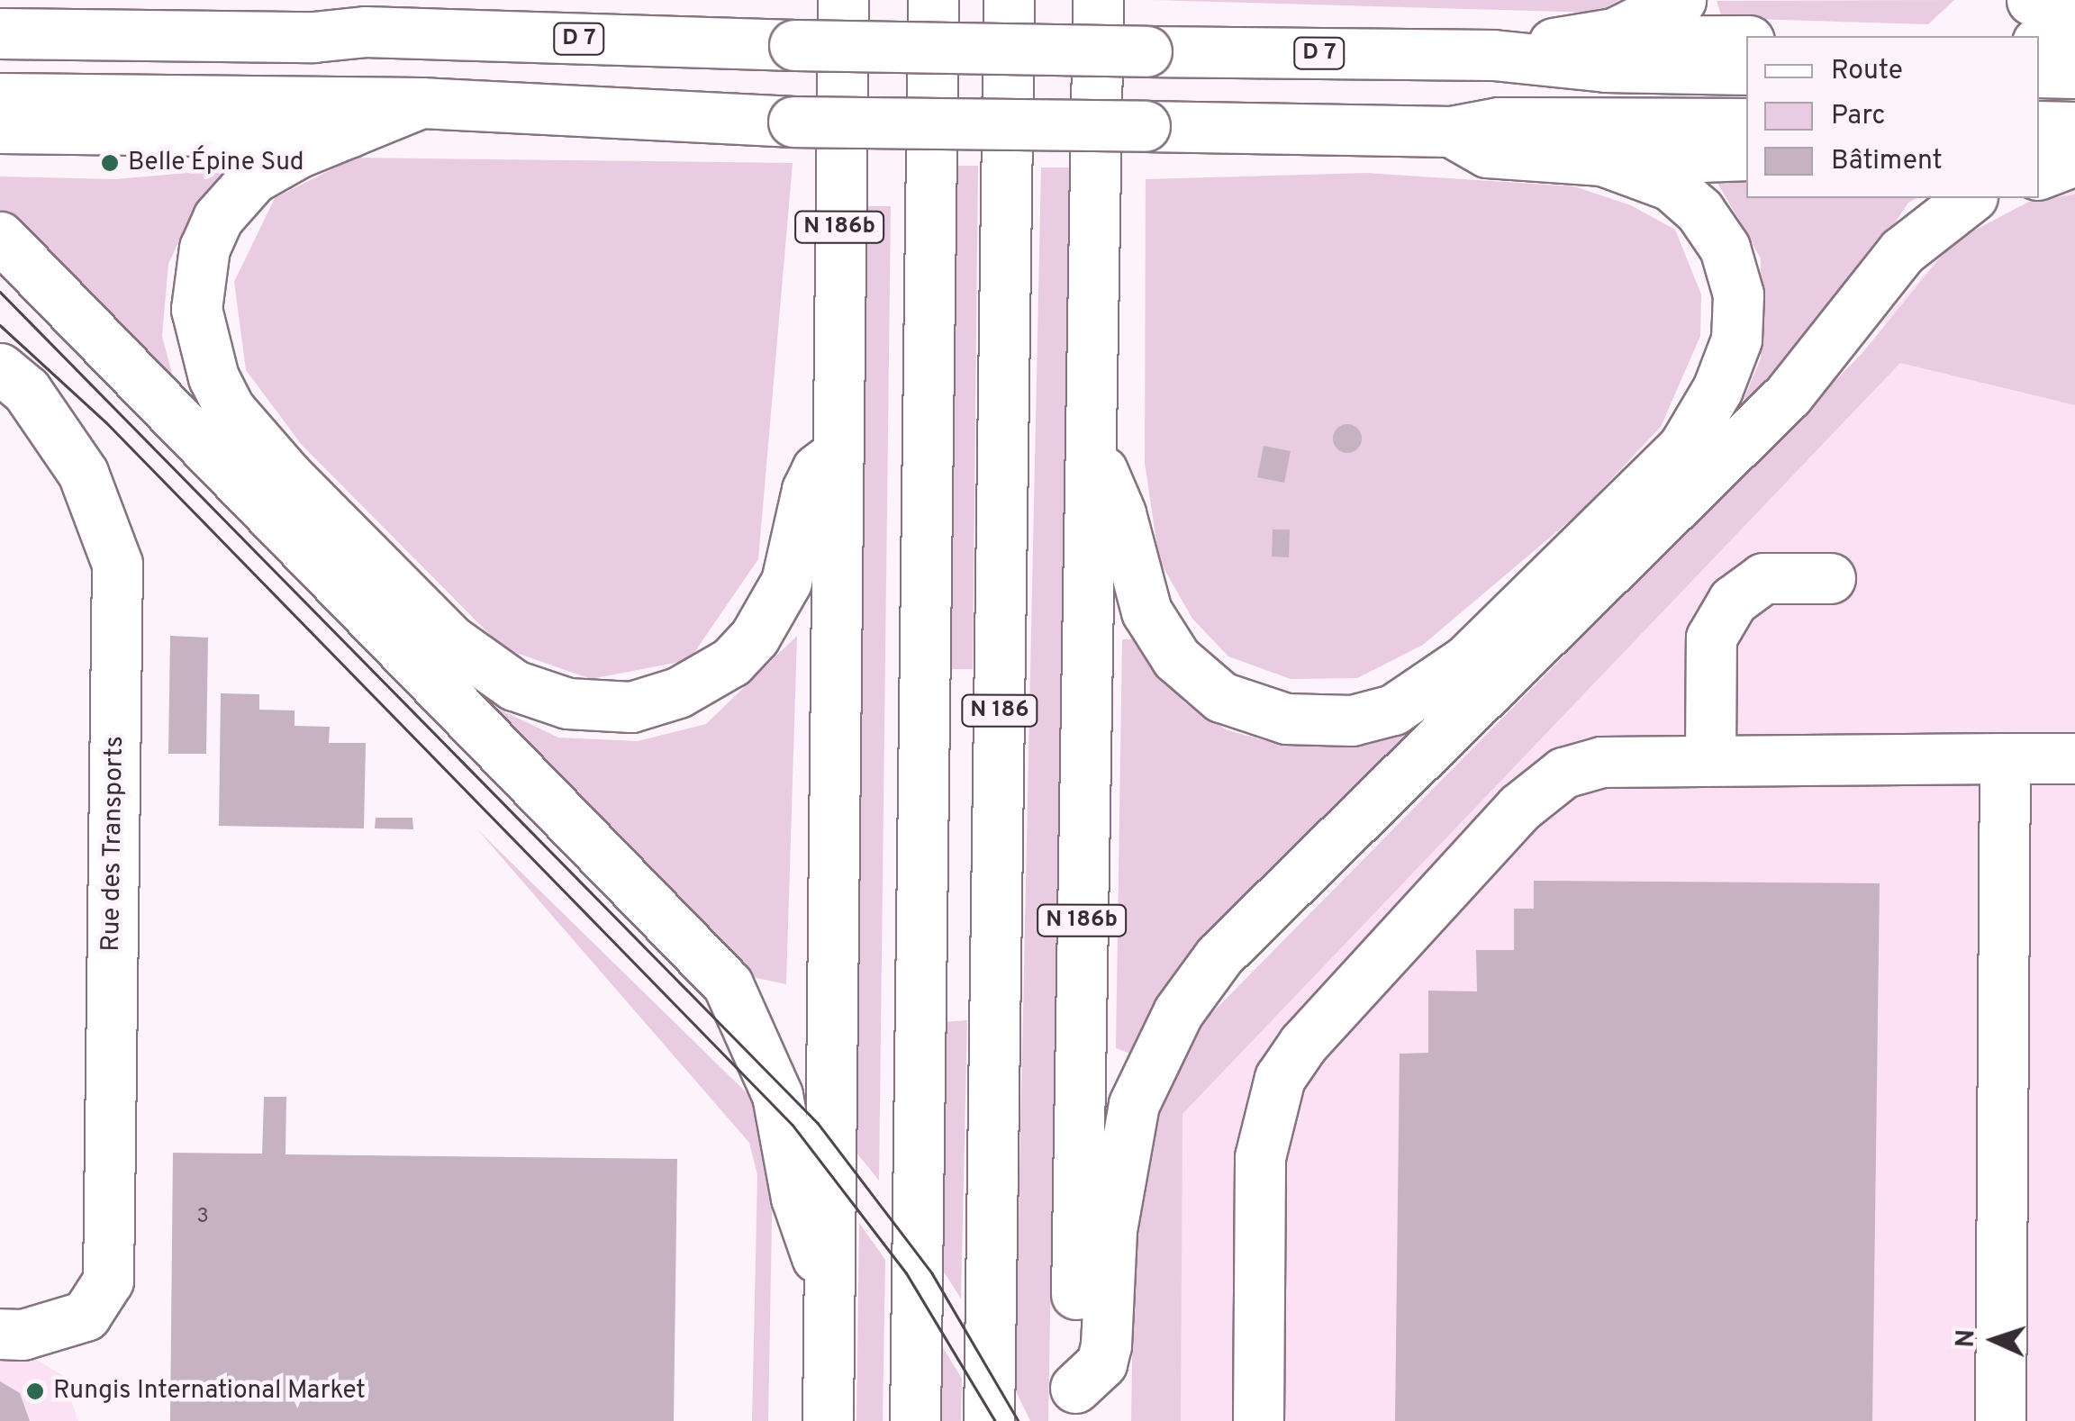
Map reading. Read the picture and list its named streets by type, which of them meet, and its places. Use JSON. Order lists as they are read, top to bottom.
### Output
{
  "streets": {
    "main road": [
      "D 7",
      "N 186b",
      "N 186",
      "Rue des Transports"
    ]
  },
  "places": ["Belle Épine Sud", "Rungis International Market"],
  "house_numbers": ["3"],
  "legend": ["Route", "Parc", "Bâtiment"],
  "north": "left"
}
